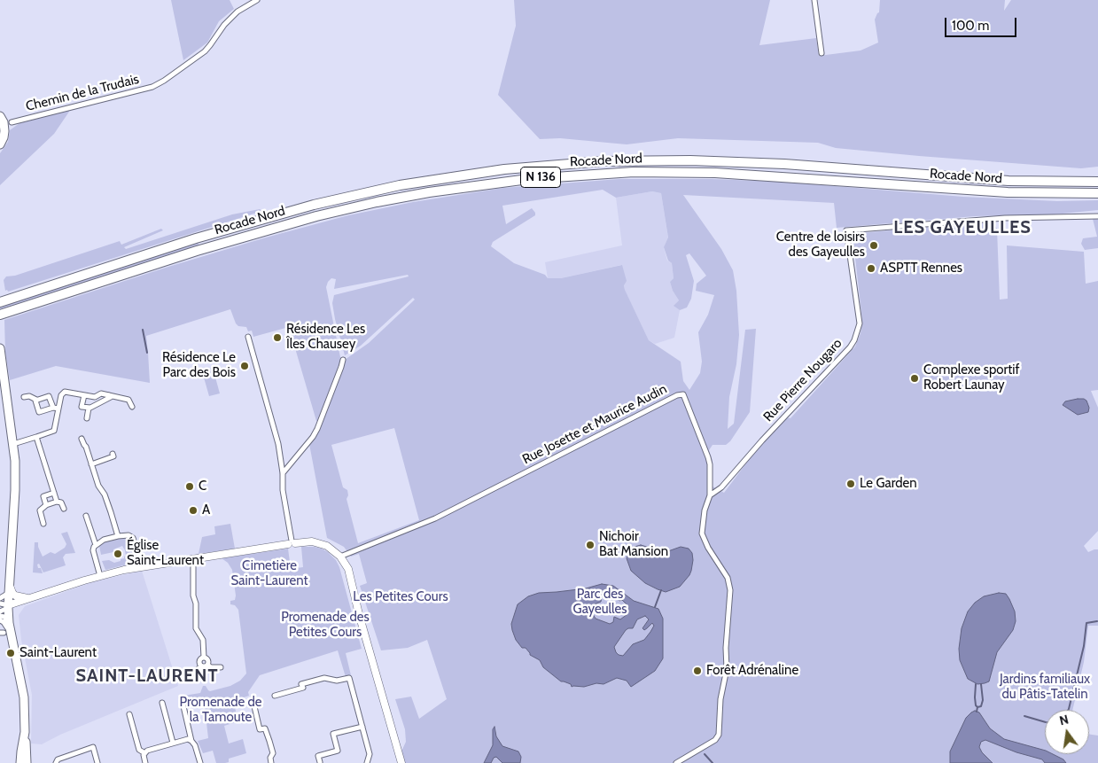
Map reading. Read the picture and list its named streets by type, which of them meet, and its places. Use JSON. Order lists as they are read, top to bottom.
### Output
{
  "streets": {
    "highway": ["Rocade Nord", "N 136"],
    "street": ["Chemin de la Trudais", "Rue Pierre Nougaro", "Rue Josette et Maurice Audin"]
  },
  "crossings": [
    ["Rue Pierre Nougaro", "Rue Josette et Maurice Audin"]
  ],
  "districts": ["LES GAYEULLES", "SAINT-LAURENT"],
  "parks": [
    "Cimetière Saint-Laurent",
    "Parc des Gayeulles",
    "Les Petites Cours",
    "Promenade des Petites Cours",
    "Jardins familiaux du Pâtis-Tatelin",
    "Promenade de la Tamoute"
  ],
  "places": [
    "Centre de loisirs des Gayeulles",
    "ASPTT Rennes",
    "Résidence Les Îles Chausey",
    "Résidence Le Parc des Bois",
    "Complexe sportif Robert Launay",
    "Le Garden",
    "C",
    "A",
    "Nichoir Bat Mansion",
    "Église Saint-Laurent",
    "Saint-Laurent",
    "Forêt Adrénaline"
  ],
  "scale_bar": "100 m",
  "north": "top"
}
